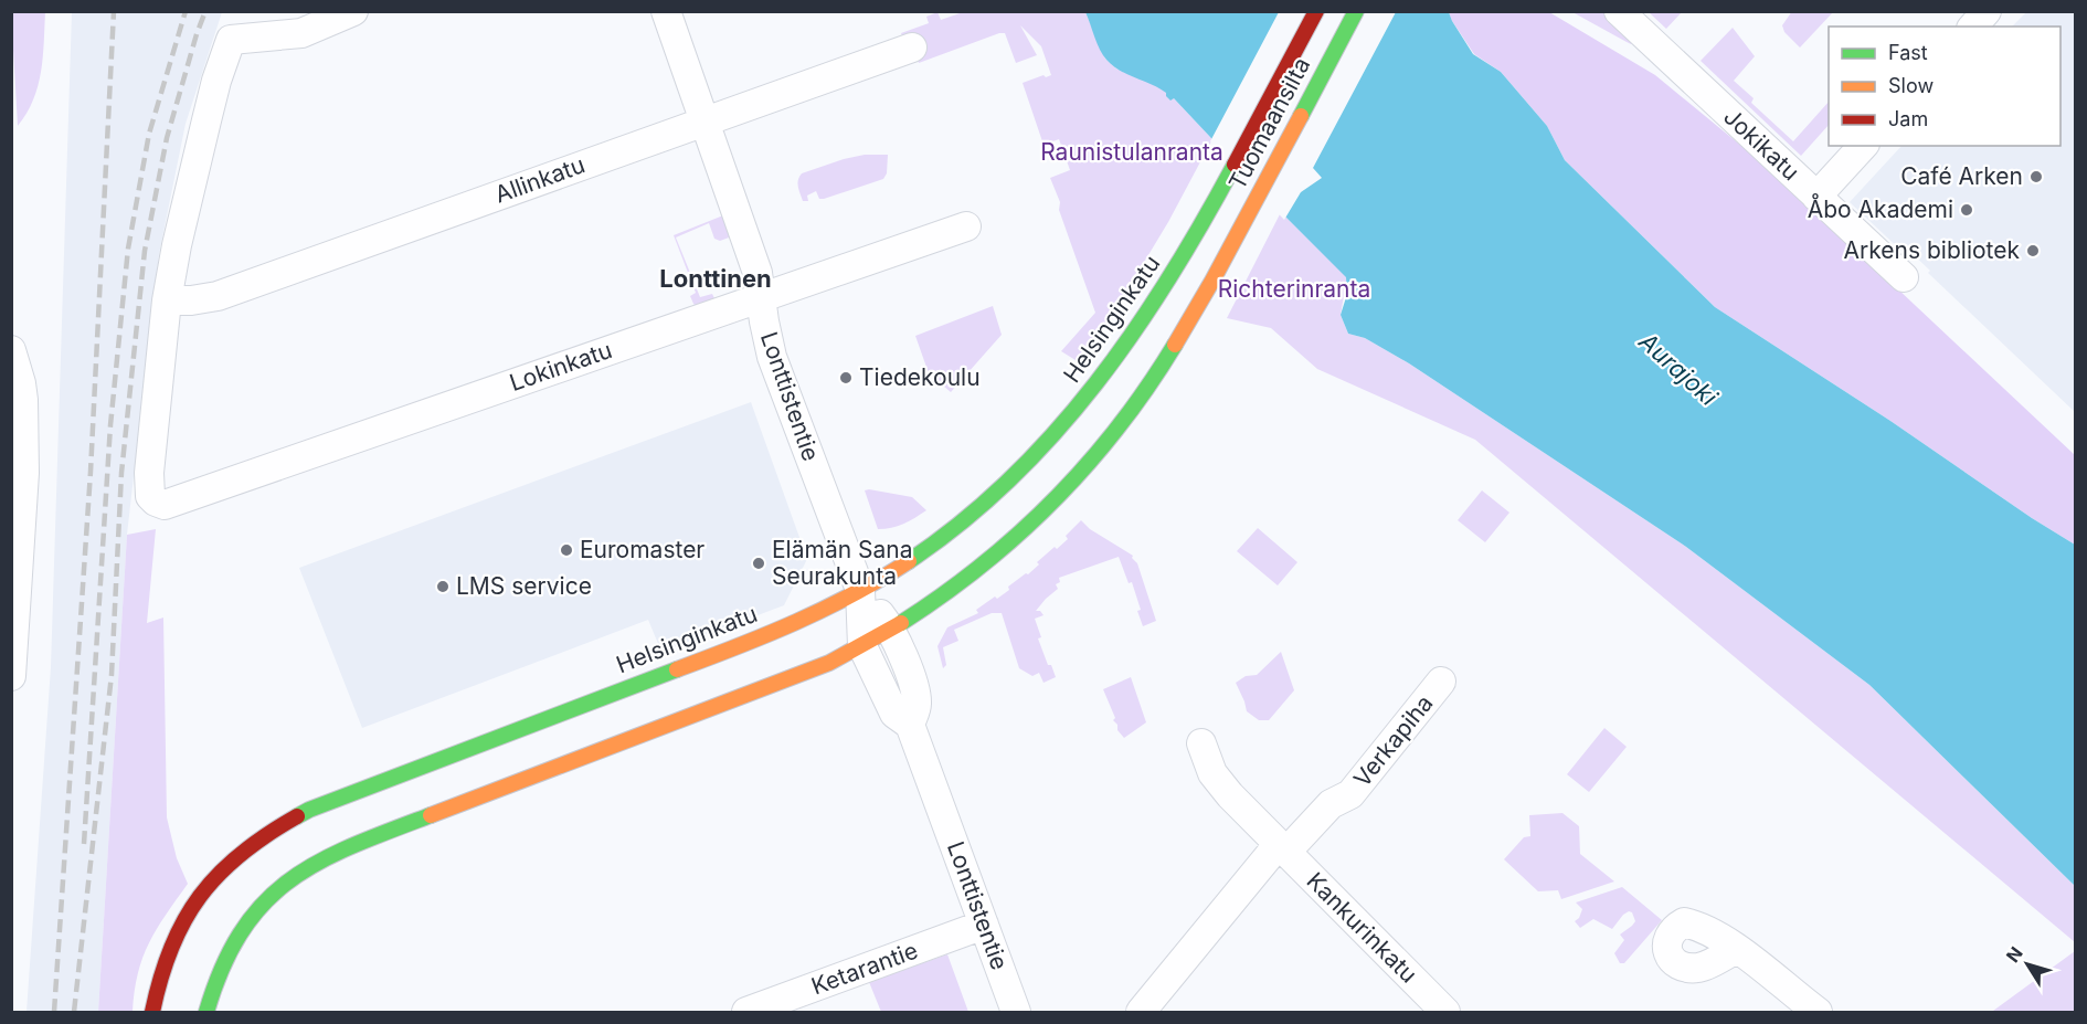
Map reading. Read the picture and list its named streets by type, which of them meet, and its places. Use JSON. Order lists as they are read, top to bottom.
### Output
{
  "streets": {
    "main road": ["Tuomaansilta", "Helsinginkatu"],
    "street": [
      "Jokikatu",
      "Allinkatu",
      "Lokinkatu",
      "Lonttistentie",
      "Verkapiha",
      "Kankurinkatu",
      "Ketarantie"
    ]
  },
  "crossings": [
    ["Tuomaansilta", "Helsinginkatu"],
    ["Tuomaansilta", "Lonttistentie"],
    ["Allinkatu", "Lokinkatu"],
    ["Allinkatu", "Lonttistentie"],
    ["Helsinginkatu", "Lonttistentie"],
    ["Lokinkatu", "Lonttistentie"],
    ["Lonttistentie", "Ketarantie"],
    ["Verkapiha", "Kankurinkatu"]
  ],
  "districts": ["Lonttinen"],
  "water": ["Aurajoki"],
  "parks": ["Raunistulanranta", "Richterinranta"],
  "places": [
    "Café Arken",
    "Åbo Akademi",
    "Arkens bibliotek",
    "Tiedekoulu",
    "Euromaster",
    "Elämän Sana Seurakunta",
    "LMS service"
  ],
  "legend": ["Fast", "Slow", "Jam"],
  "north": "top left"
}
